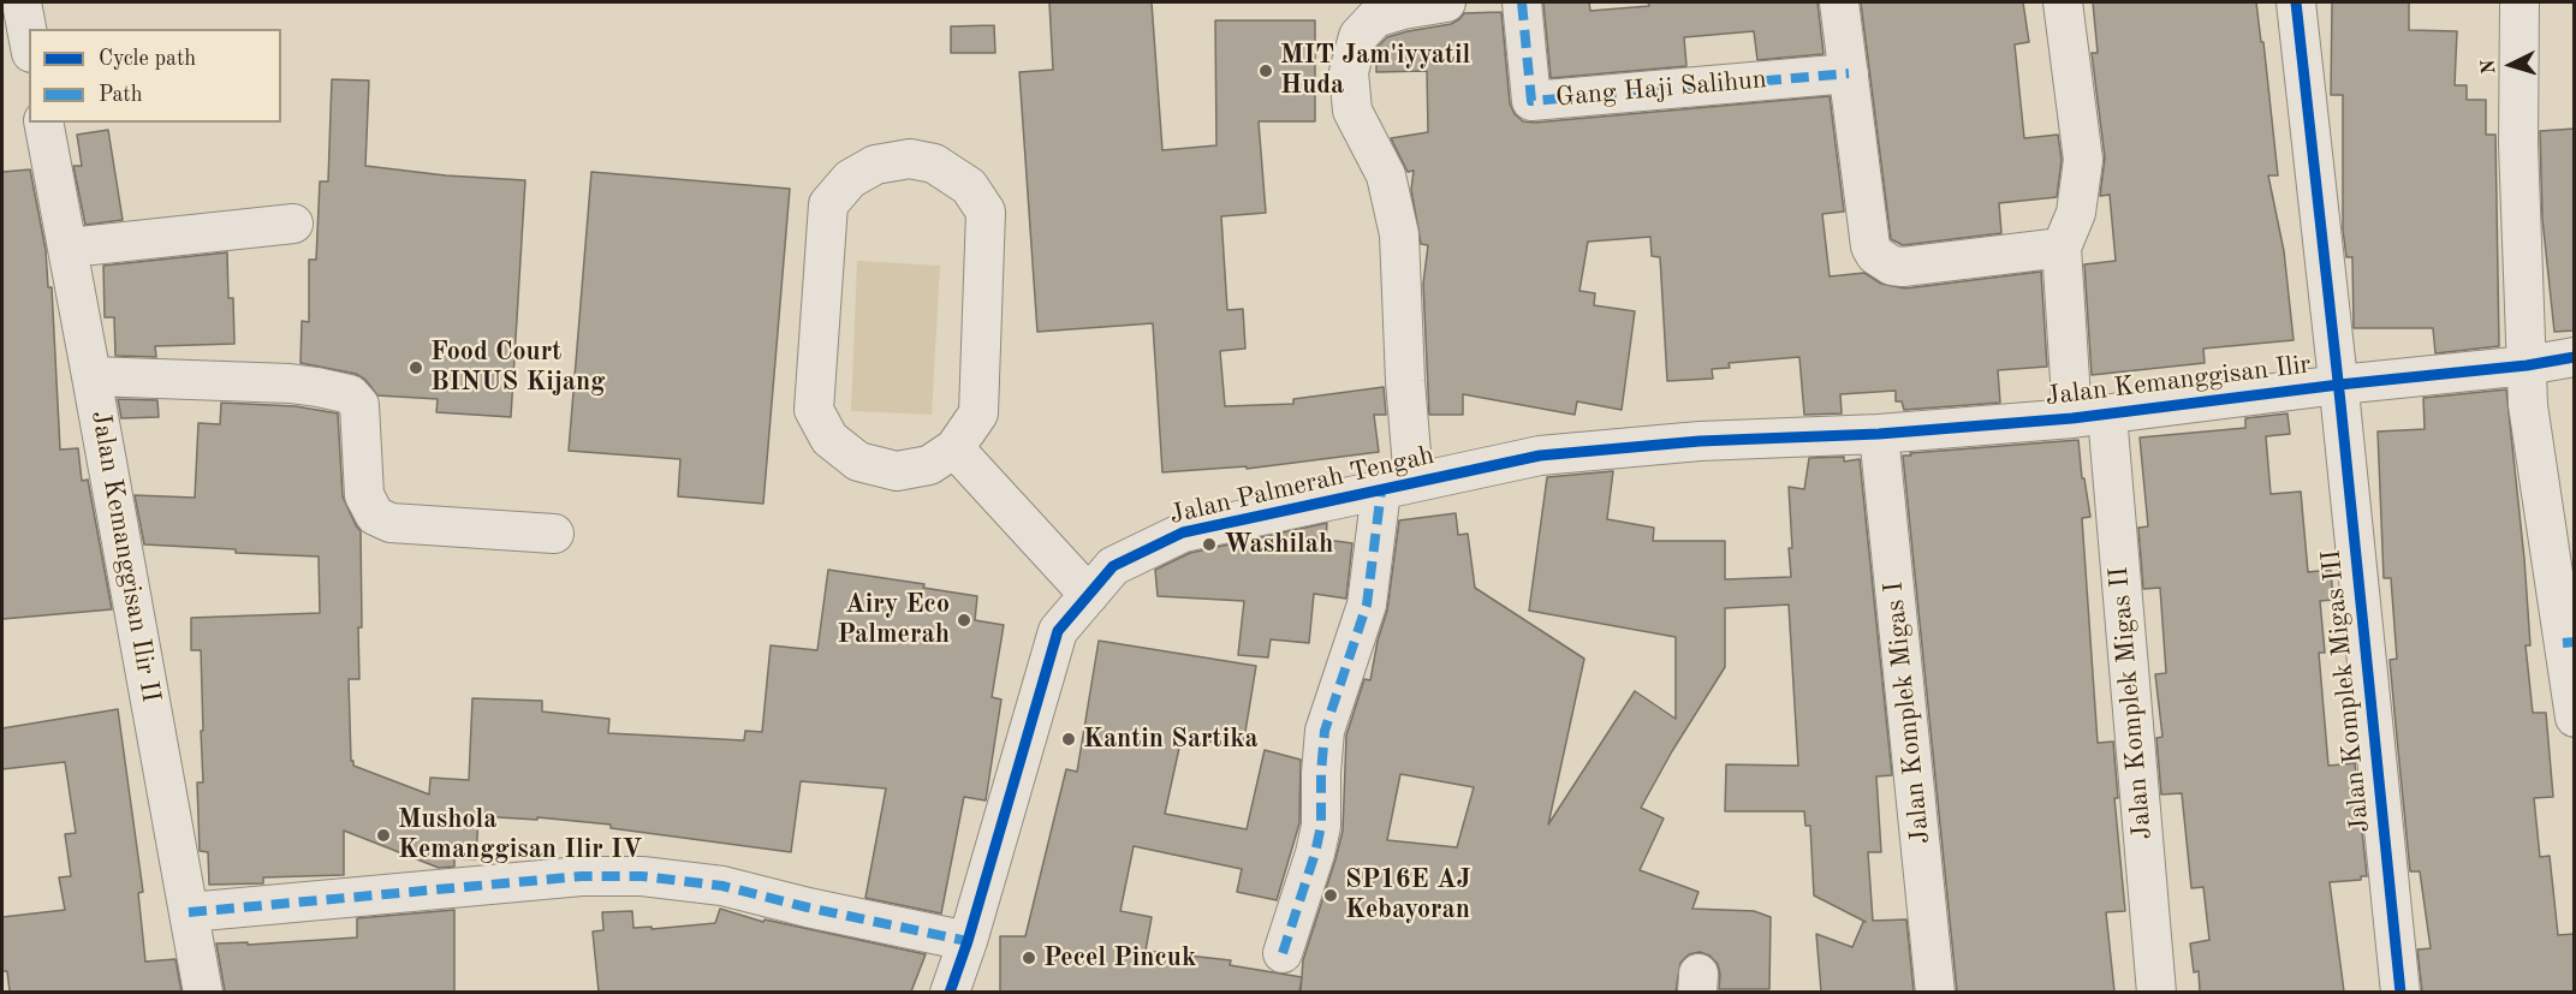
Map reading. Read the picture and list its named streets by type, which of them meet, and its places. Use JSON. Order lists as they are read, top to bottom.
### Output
{
  "streets": {
    "street": [
      "Gang Haji Salihun",
      "Jalan Kemanggisan Ilir",
      "Jalan Palmerah Tengah",
      "Jalan Kemanggisan Ilir II",
      "Jalan Komplek Migas III",
      "Jalan Komplek Migas II",
      "Jalan Komplek Migas I"
    ]
  },
  "crossings": [
    ["Jalan Kemanggisan Ilir", "Jalan Palmerah Tengah"],
    ["Jalan Kemanggisan Ilir", "Jalan Komplek Migas III"],
    ["Jalan Kemanggisan Ilir", "Jalan Komplek Migas II"],
    ["Jalan Kemanggisan Ilir", "Jalan Komplek Migas I"],
    ["Jalan Palmerah Tengah", "Jalan Komplek Migas I"]
  ],
  "places": [
    "MIT Jam'iyyatil Huda",
    "Food Court BINUS Kijang",
    "Washilah",
    "Airy Eco Palmerah",
    "Kantin Sartika",
    "Mushola Kemanggisan Ilir IV",
    "SP16E AJ Kebayoran",
    "Pecel Pincuk"
  ],
  "legend": ["Cycle path", "Path"],
  "north": "left"
}
